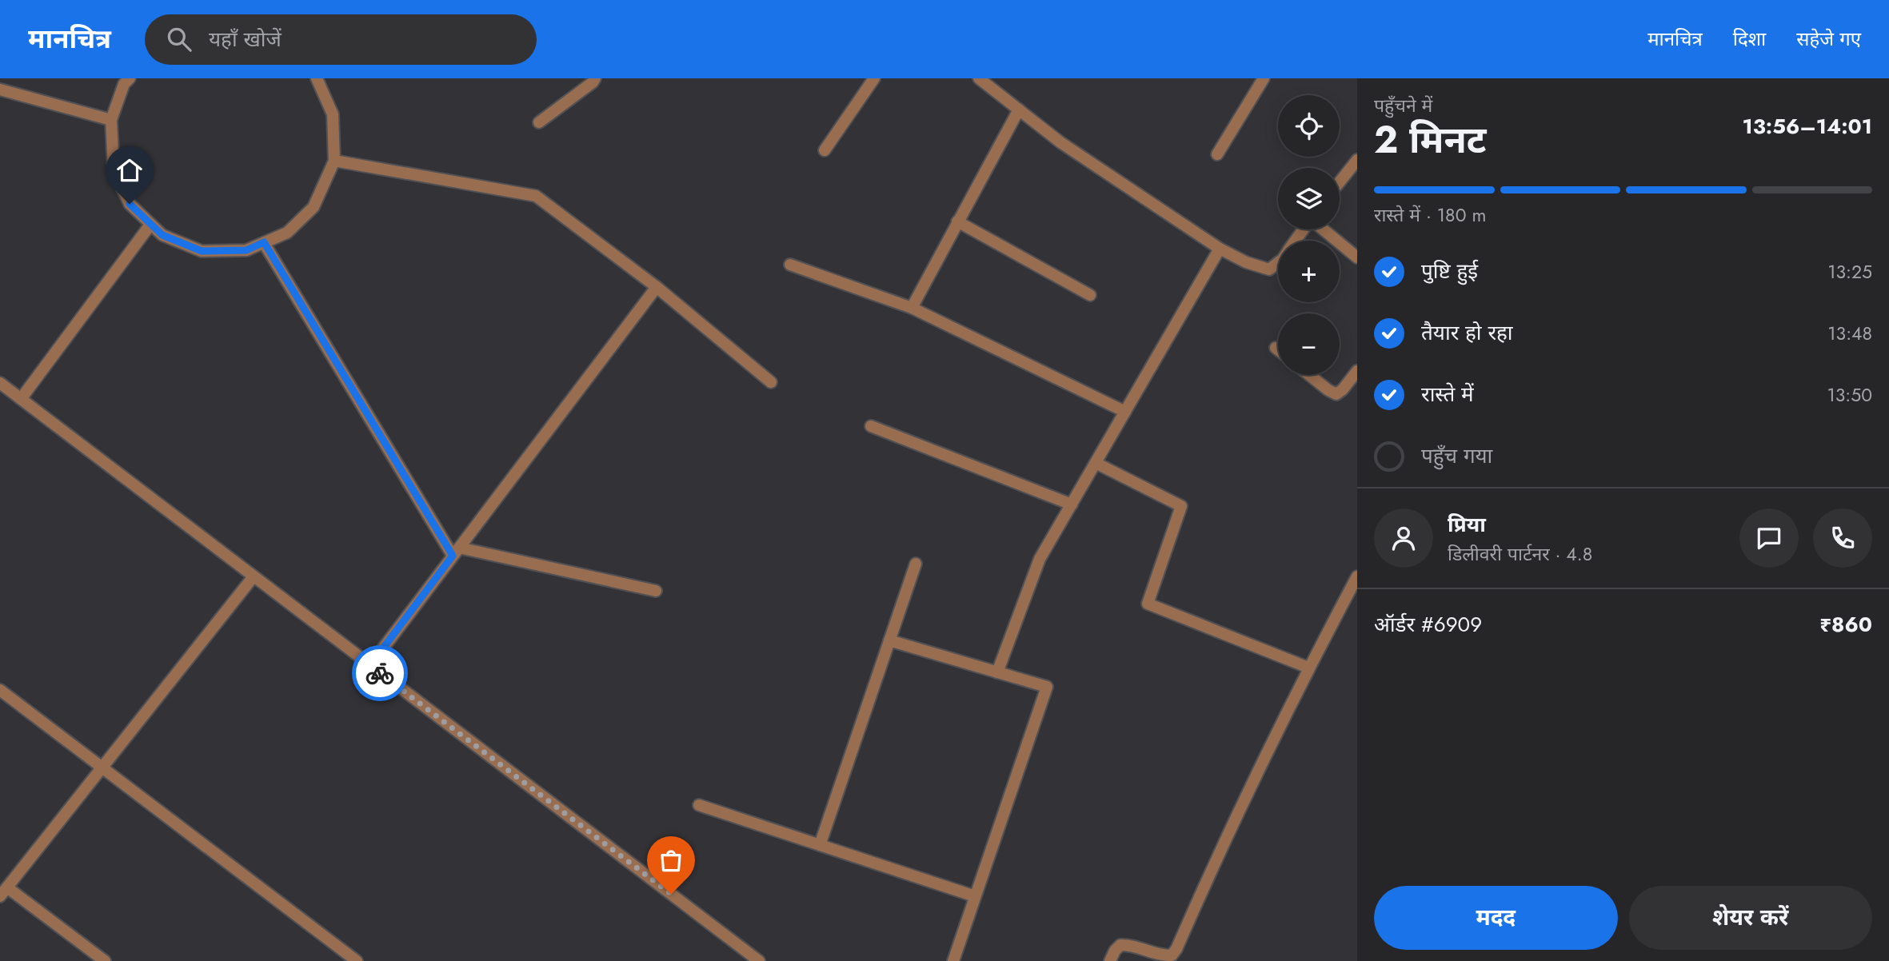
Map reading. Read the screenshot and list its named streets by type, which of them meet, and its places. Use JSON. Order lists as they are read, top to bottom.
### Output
{
  "page": {
    "header": "मानचित्र",
    "search": "यहाँ खोजें",
    "nav": ["मानचित्र", "दिशा", "सहेजे गए"],
    "heading": ["2 मिनट", "पहुँचने में", "13:56–14:01"],
    "panel": [
      "प्रिया",
      "डिलीवरी पार्टनर · 4.8",
      "ऑर्डर #6909",
      "₹860"
    ],
    "map_buttons": ["+", "−"],
    "bar": "रास्ते में · 180 m",
    "list": [
      ["पुष्टि हुई", "13:25"],
      ["तैयार हो रहा", "13:48"],
      ["रास्ते में", "13:50"],
      "पहुँच गया"
    ],
    "buttons": ["मदद", "शेयर करें"]
  }
}
